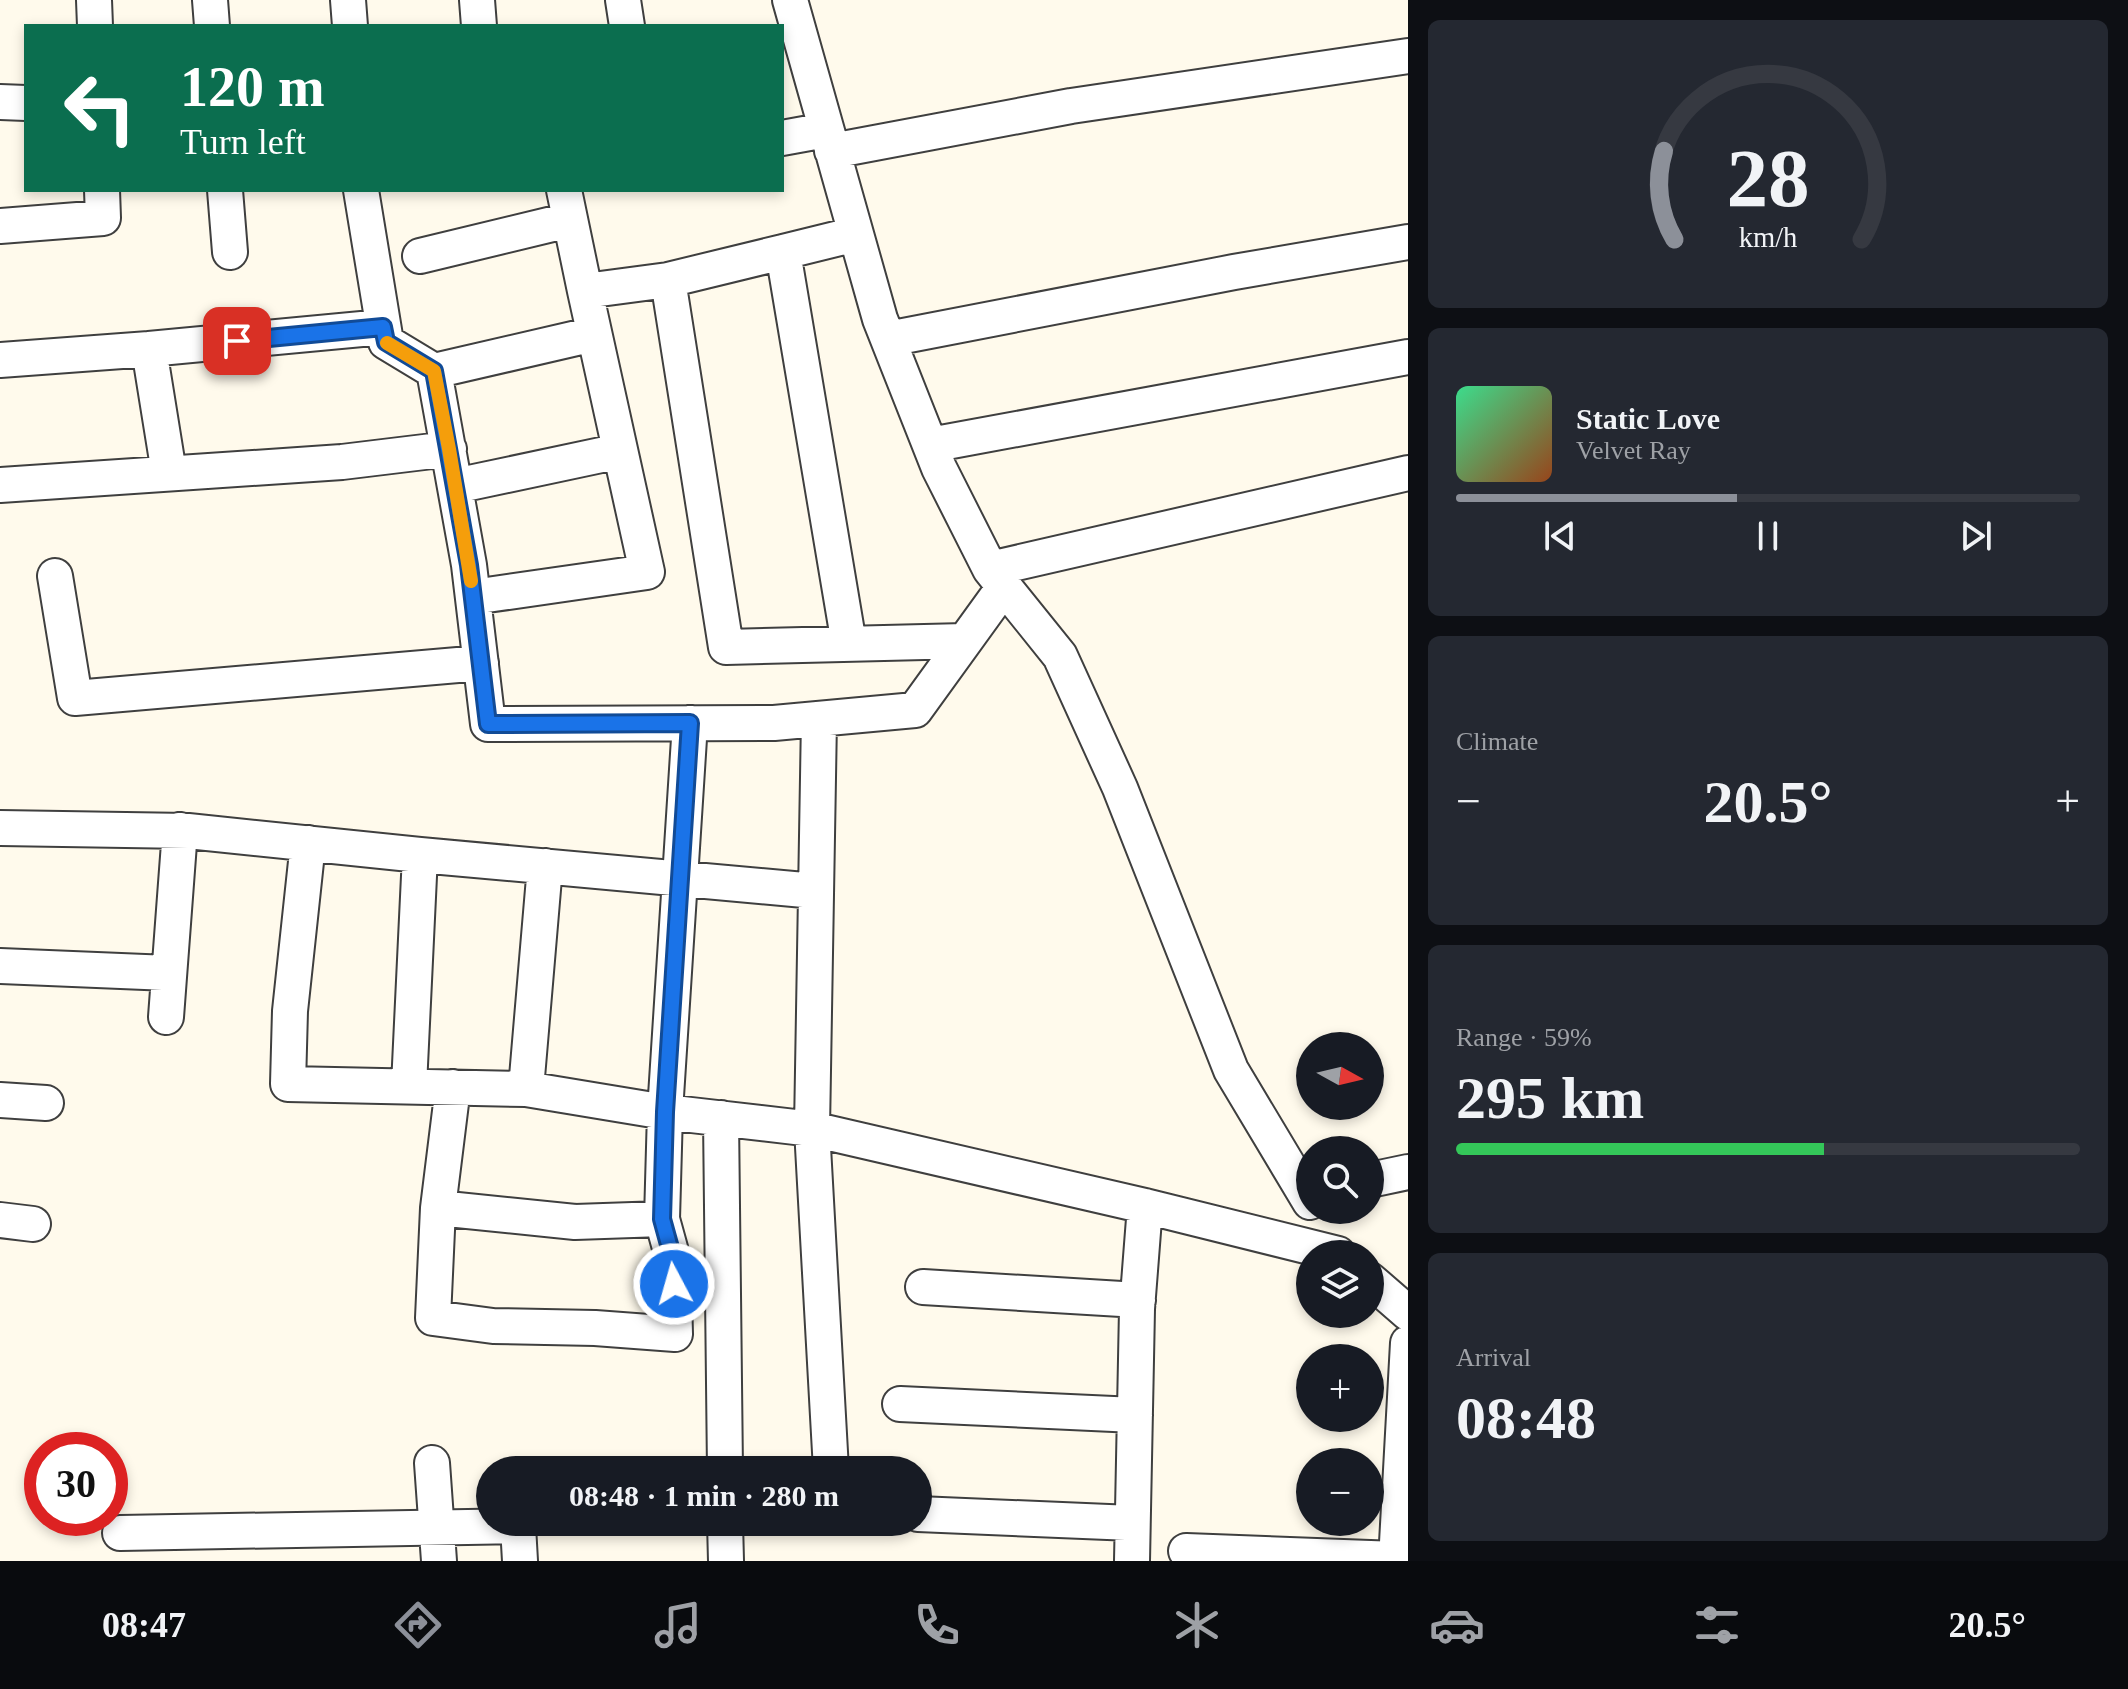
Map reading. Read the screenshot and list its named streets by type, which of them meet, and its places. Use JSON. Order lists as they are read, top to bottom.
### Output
{
  "north": "right",
  "page": {
    "turn": ["120 m", "Turn left"],
    "song": ["Static Love", "Velvet Ray"],
    "tile": [
      "Climate",
      ["Range · 59%", "295 km"],
      ["Arrival", "08:48"]
    ],
    "heat": ["−", "20.5°", "+"],
    "map_buttons": ["+", "−"],
    "limit": "30",
    "trip": "08:48 · 1 min · 280 m",
    "tabs": ["08:47", "20.5°"],
    "gauge": ["28", "km/h"]
  }
}
